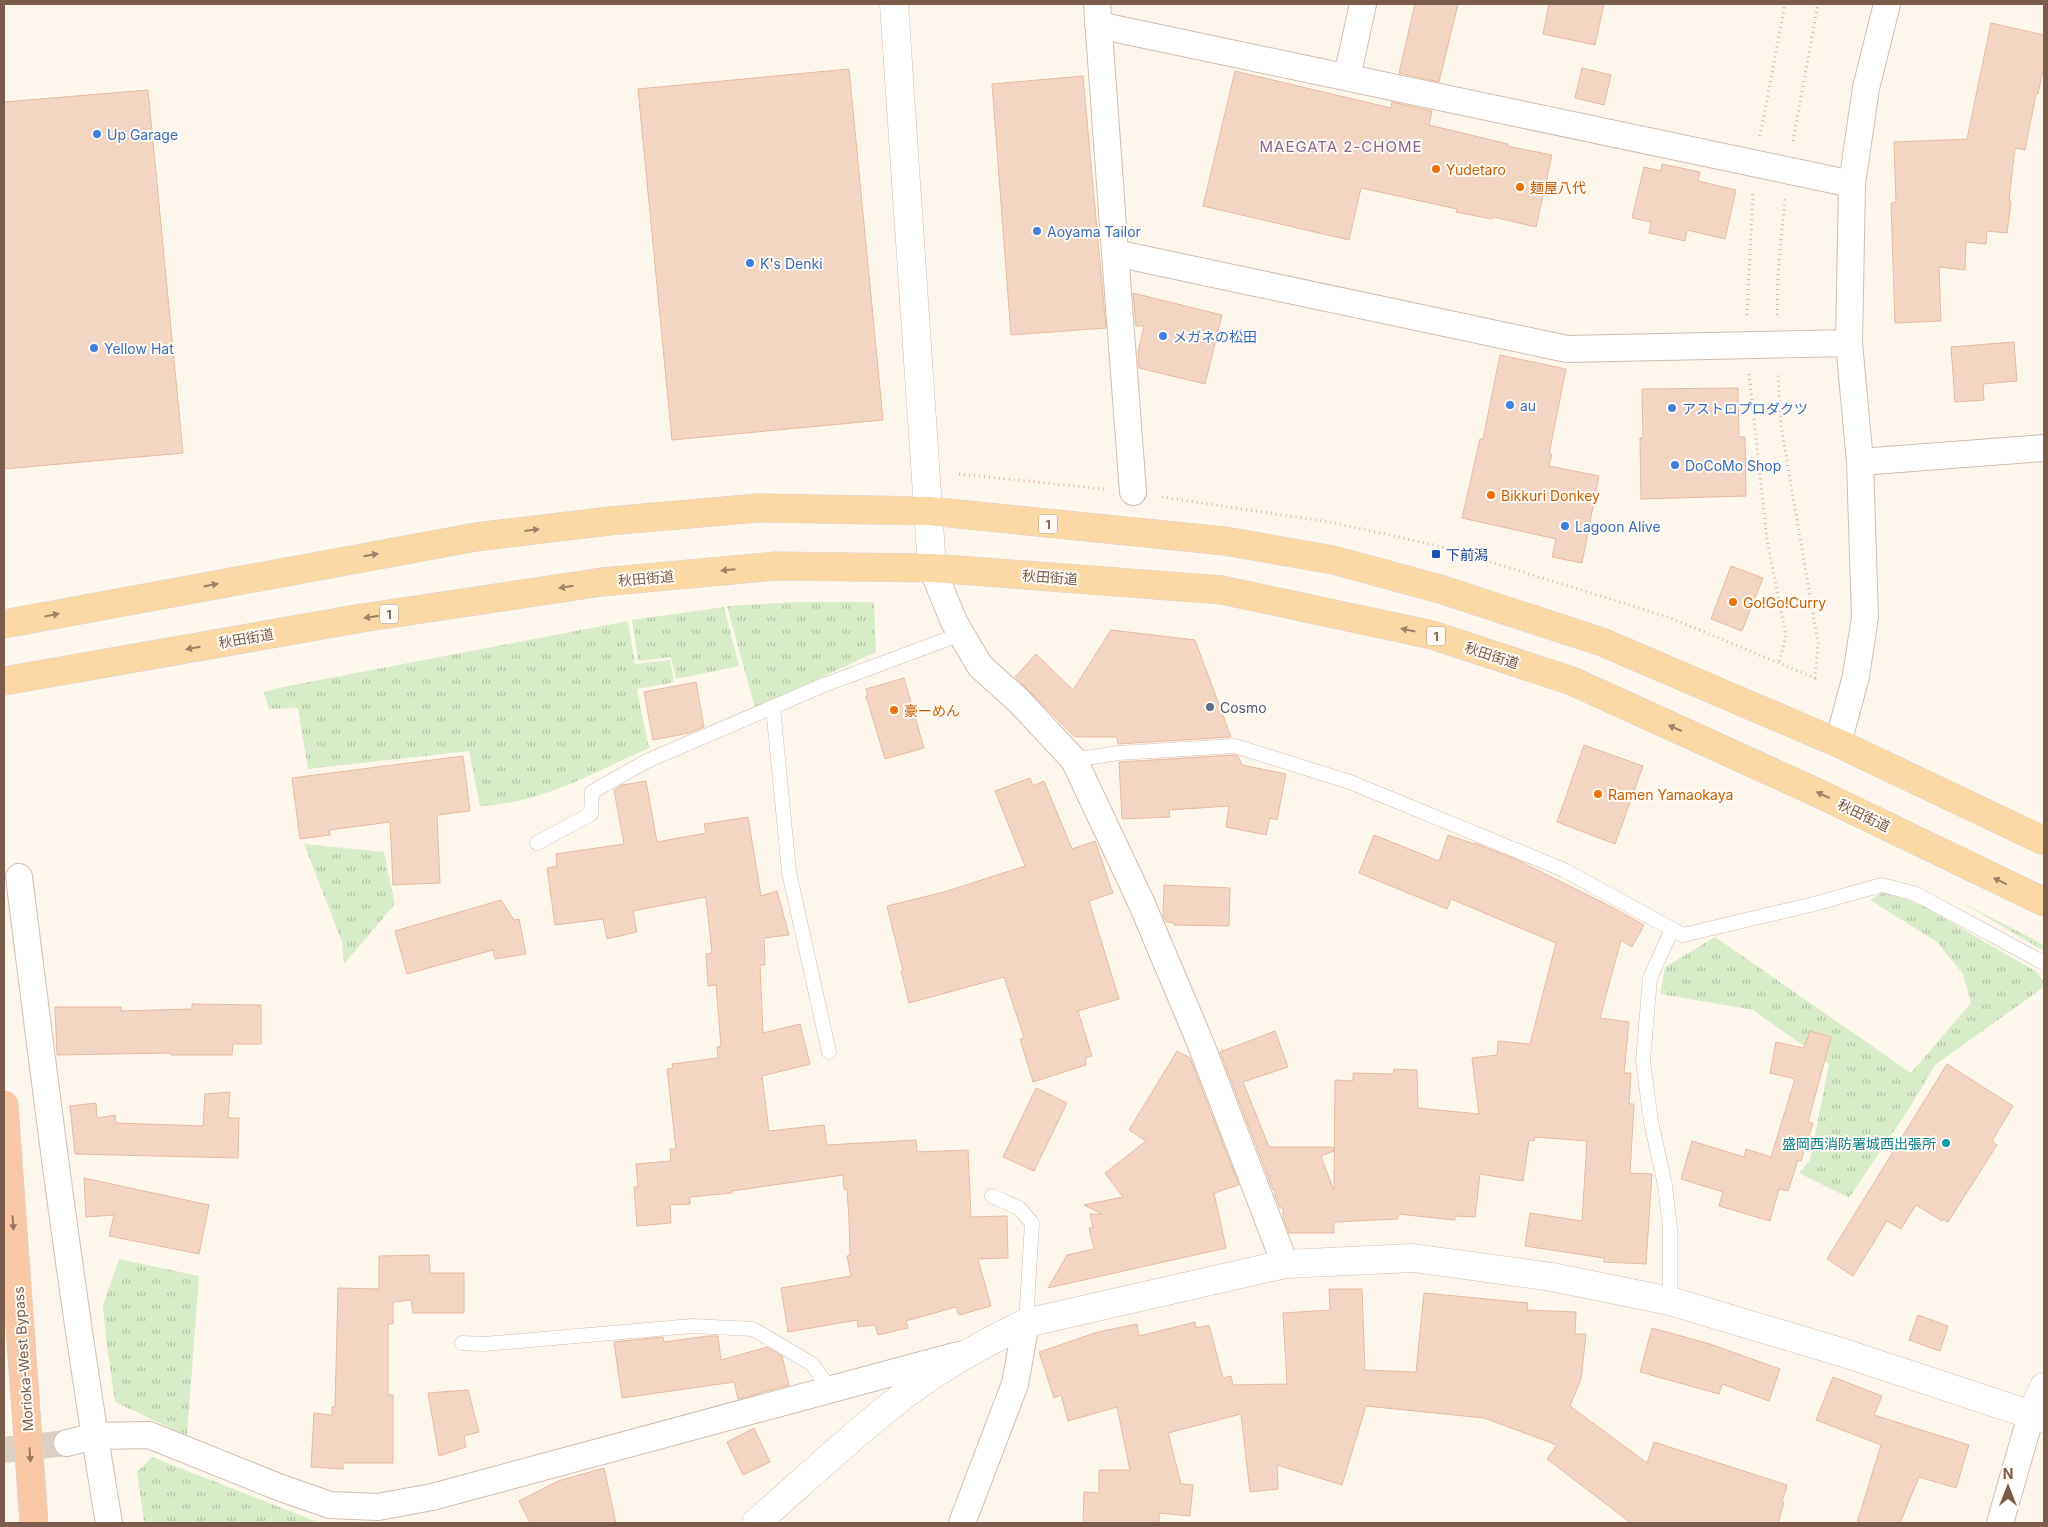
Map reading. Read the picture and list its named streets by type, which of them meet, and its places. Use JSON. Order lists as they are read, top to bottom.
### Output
{
  "streets": {
    "highway": ["Morioka-West Bypass"],
    "main road": ["1", "秋田街道"]
  },
  "one_way": ["Morioka-West Bypass"],
  "districts": ["MAEGATA 2-CHOME"],
  "places": {
    "other": [
      "Up Garage",
      "Yudetaro",
      "麺屋八代",
      "Aoyama Tailor",
      "K's Denki",
      "メガネの松田",
      "Yellow Hat",
      "au",
      "アストロプロダクツ",
      "DoCoMo Shop",
      "Bikkuri Donkey",
      "Lagoon Alive",
      "Go!Go!Curry",
      "Cosmo",
      "豪ーめん",
      "Ramen Yamaokaya",
      "盛岡西消防署城西出張所"
    ],
    "transit": ["下前潟"]
  },
  "north": "top"
}
